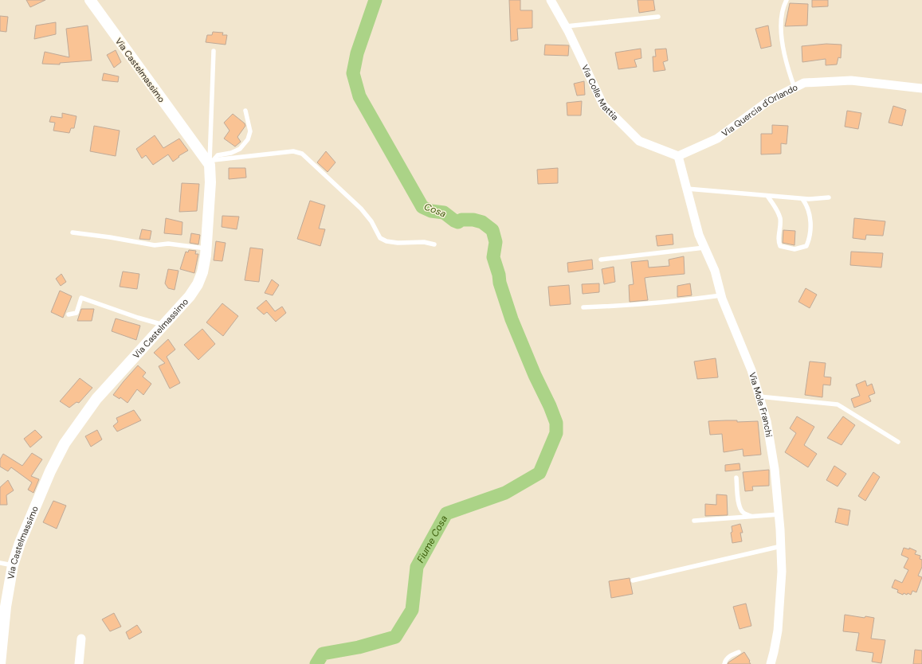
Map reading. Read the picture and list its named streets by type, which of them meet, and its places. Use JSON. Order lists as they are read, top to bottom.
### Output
{
  "streets": {
    "street": [
      "Via Castelmassimo",
      "Via Colle Mattia",
      "Via Quercia d'Orlando",
      "Via Mole Franchi"
    ]
  },
  "crossings": [
    ["Via Colle Mattia", "Via Quercia d'Orlando"],
    ["Via Colle Mattia", "Via Mole Franchi"],
    ["Via Quercia d'Orlando", "Via Mole Franchi"]
  ],
  "water": ["Cosa", "Fiume Cosa"]
}
